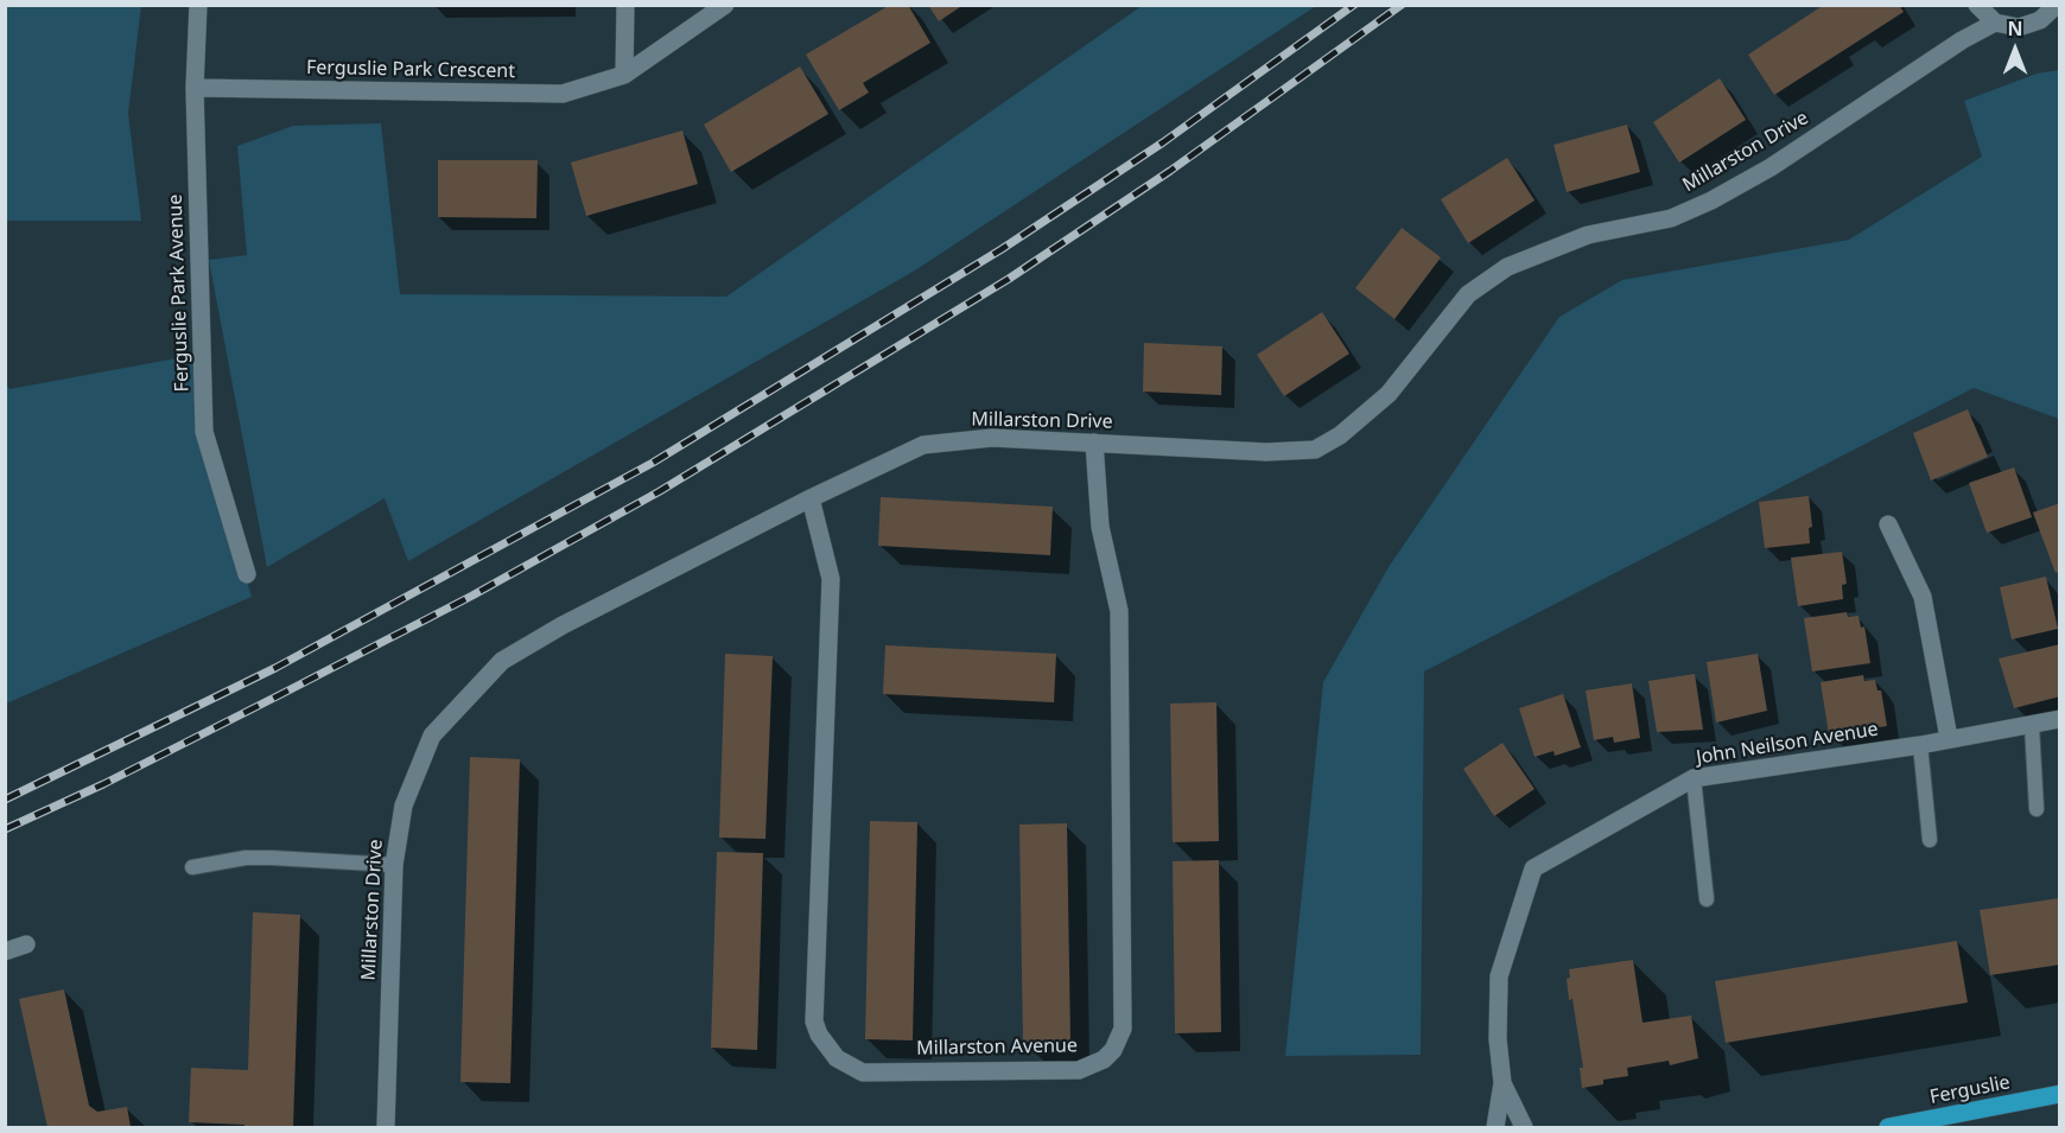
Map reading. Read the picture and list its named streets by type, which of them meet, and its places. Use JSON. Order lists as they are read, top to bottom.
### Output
{
  "streets": {
    "main road": ["Ferguslie"],
    "street": [
      "Ferguslie Park Crescent",
      "Millarston Drive",
      "Ferguslie Park Avenue",
      "John Neilson Avenue",
      "Millarston Avenue"
    ]
  },
  "crossings": [
    ["Ferguslie Park Crescent", "Ferguslie Park Avenue"],
    ["Millarston Drive", "Millarston Avenue"]
  ],
  "north": "top"
}
